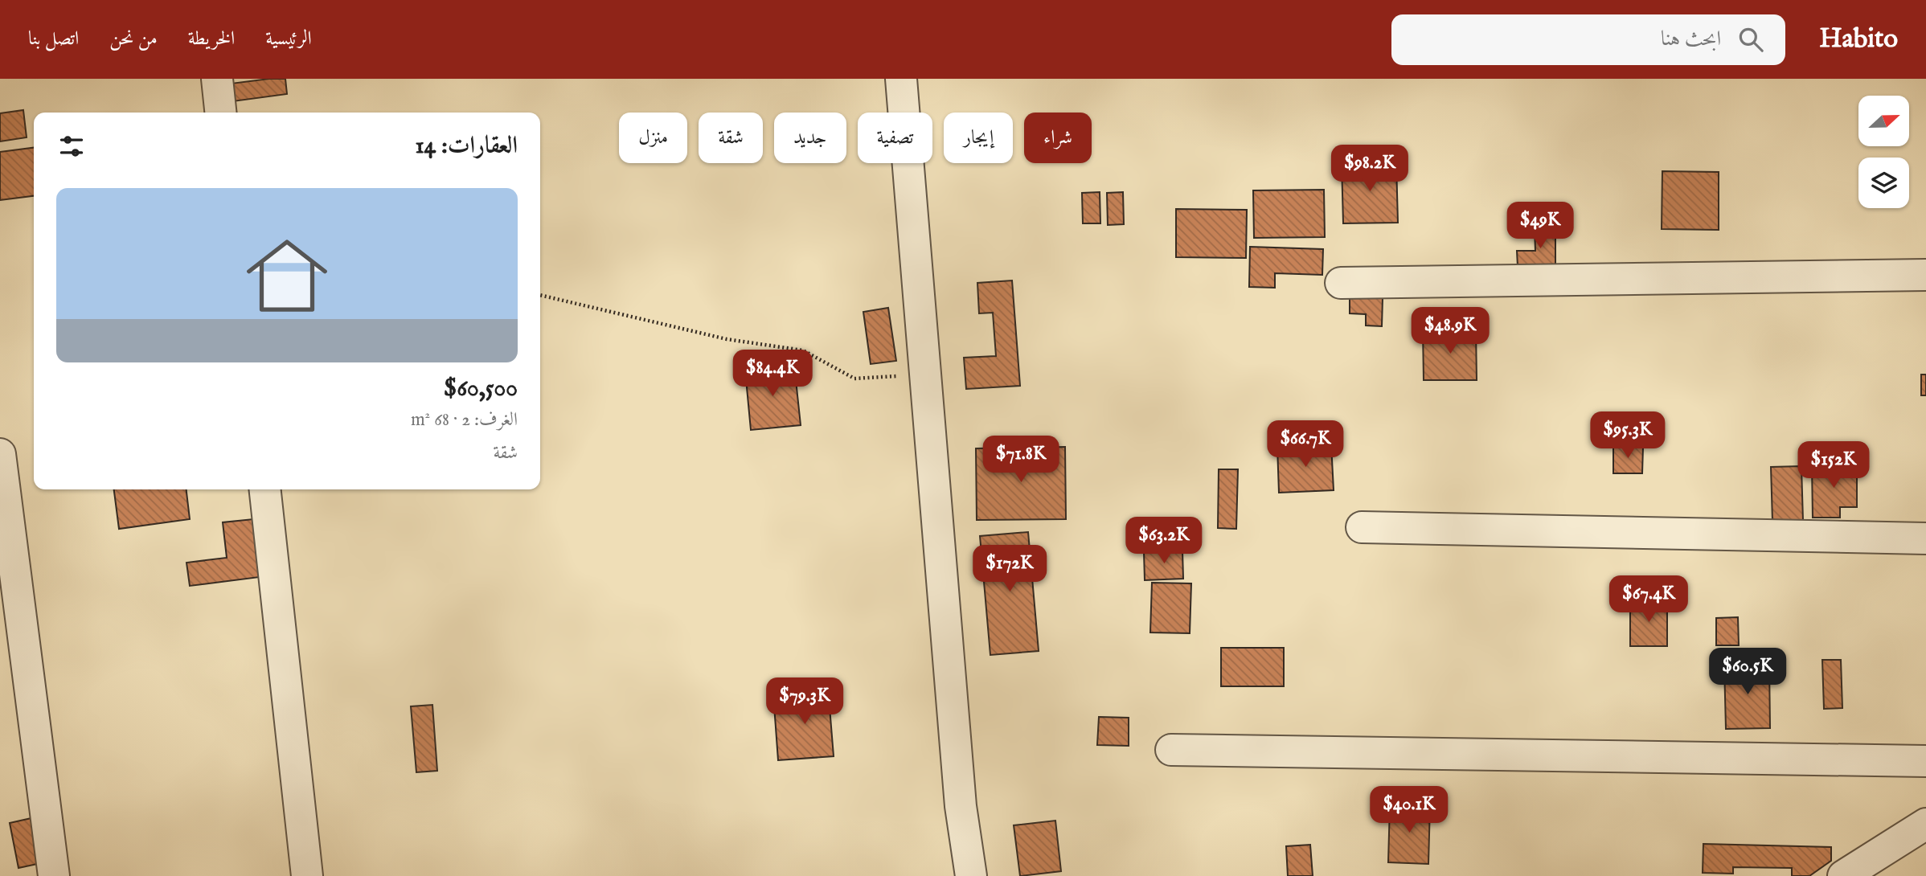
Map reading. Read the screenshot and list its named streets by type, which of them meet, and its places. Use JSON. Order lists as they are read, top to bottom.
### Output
{
  "north": "right",
  "page": {
    "header": "Habito",
    "search": "ابحث هنا",
    "nav": [
      "الرئيسية",
      "الخريطة",
      "من نحن",
      "اتصل بنا"
    ],
    "chip": [
      "شراء",
      "إيجار",
      "تصفية",
      "جديد",
      "شقة",
      "منزل"
    ],
    "heading": "العقارات: 14",
    "price": [
      "$98.2K",
      "$49K",
      "$48.9K",
      "$84.4K",
      "$95.3K",
      "$66.7K",
      "$71.8K",
      "$152K",
      "$63.2K",
      "$172K",
      "$67.4K",
      "$60.5K",
      "$79.3K",
      "$40.1K"
    ],
    "list": [
      {
        "name": "$60,500",
        "note": "الغرف: 2 · 68 m² · شقة"
      }
    ]
  }
}
